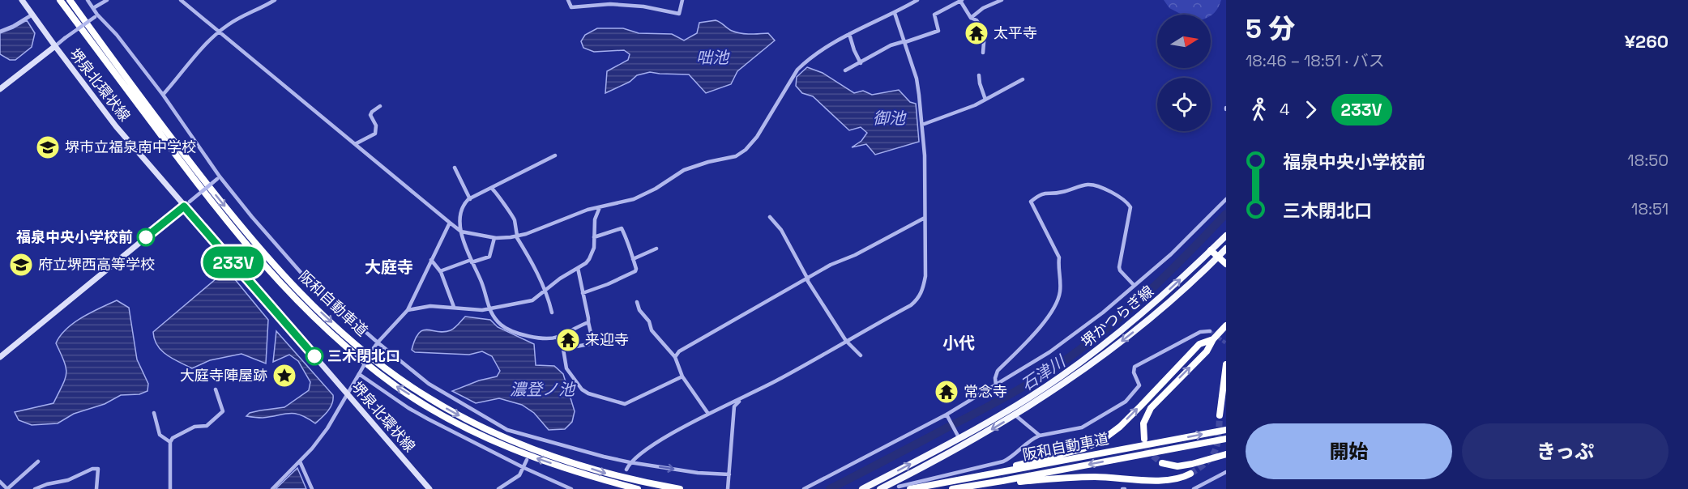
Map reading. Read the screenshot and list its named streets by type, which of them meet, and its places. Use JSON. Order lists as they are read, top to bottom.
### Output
{
  "streets": {
    "highway": ["阪和自動車道"],
    "main road": ["堺泉北環状線", "堺かつらぎ線"]
  },
  "districts": ["大庭寺", "小代"],
  "water": [
    "咄池",
    "御池",
    "石津川",
    "濃登ノ池"
  ],
  "places": {
    "temple": ["太平寺", "来迎寺", "常念寺"],
    "school or university": ["堺市立福泉南中学校", "府立堺西高等学校"],
    "other": ["福泉中央小学校前", "三木閉北口"],
    "place": ["大庭寺陣屋跡"]
  },
  "lines": ["bus line 233V"],
  "north": "right",
  "page": {
    "on_map": "233V",
    "heading": ["5 分", "18:46 – 18:51 · バス", "¥260"],
    "legs": ["4", "233V"],
    "list": [
      {
        "name": "福泉中央小学校前",
        "value": "18:50"
      },
      {
        "name": "三木閉北口",
        "value": "18:51"
      }
    ],
    "buttons": ["開始", "きっぷ"]
  }
}
